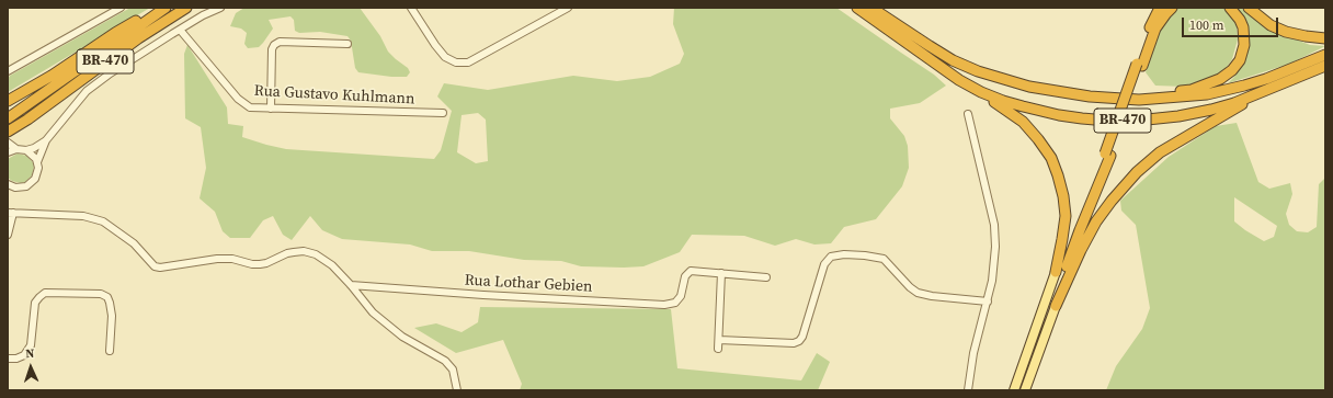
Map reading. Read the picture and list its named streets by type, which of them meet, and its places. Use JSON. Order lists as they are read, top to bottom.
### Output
{
  "streets": {
    "highway": ["BR-470"],
    "street": ["Rua Gustavo Kuhlmann", "Rua Lothar Gebien"]
  },
  "scale_bar": "100 m",
  "north": "top"
}
